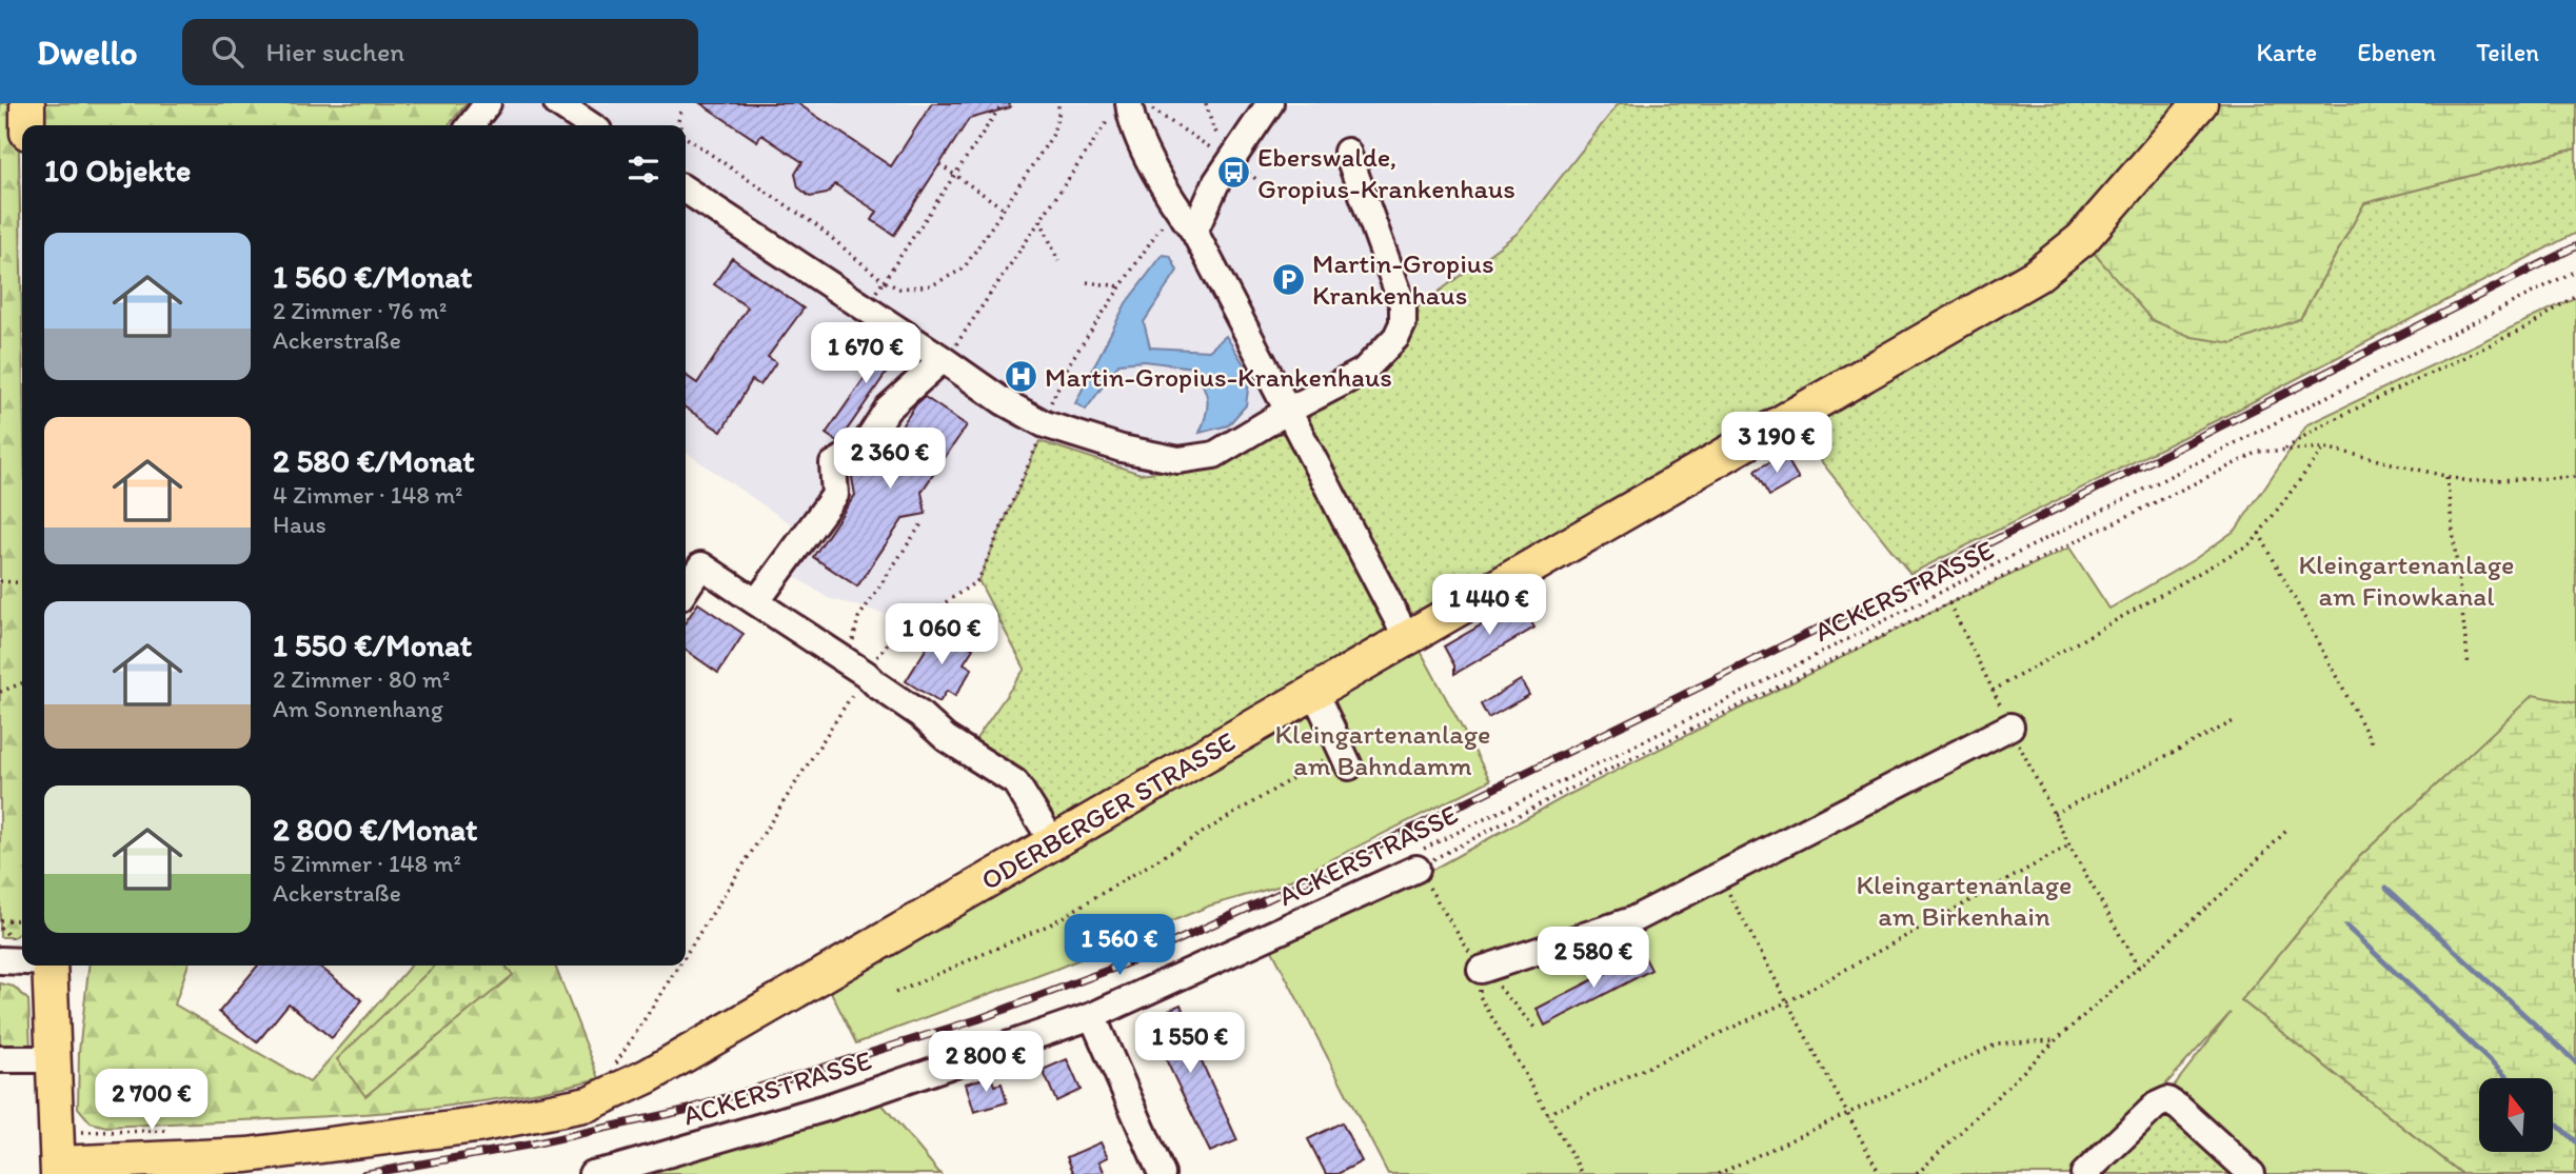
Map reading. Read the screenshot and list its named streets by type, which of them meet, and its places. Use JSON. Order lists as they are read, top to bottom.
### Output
{
  "streets": {
    "main road": ["ODERBERGER STRASSE"],
    "street": ["ACKERSTRASSE"]
  },
  "parks": ["Kleingartenanlage am Finowkanal", "Kleingartenanlage am Bahndamm", "Kleingartenanlage am Birkenhain"],
  "places": {
    "bus stop": ["Eberswalde, Gropius-Krankenhaus"],
    "parking": ["Martin-Gropius Krankenhaus"],
    "hospital": ["Martin-Gropius-Krankenhaus"]
  },
  "north": "top",
  "page": {
    "header": "Dwello",
    "search": "Hier suchen",
    "nav": ["Karte", "Ebenen", "Teilen"],
    "heading": "10 Objekte",
    "list": [
      {
        "name": "1 560 €/Monat",
        "note": "2 Zimmer · 76 m² · Ackerstraße"
      },
      {
        "name": "2 580 €/Monat",
        "note": "4 Zimmer · 148 m² · Haus"
      },
      {
        "name": "1 550 €/Monat",
        "note": "2 Zimmer · 80 m² · Am Sonnenhang"
      },
      {
        "name": "2 800 €/Monat",
        "note": "5 Zimmer · 148 m² · Ackerstraße"
      }
    ],
    "price": [
      "1 670 €",
      "3 190 €",
      "2 360 €",
      "1 440 €",
      "1 060 €",
      "1 560 €",
      "2 580 €",
      "1 550 €",
      "2 800 €",
      "2 700 €"
    ]
  }
}
